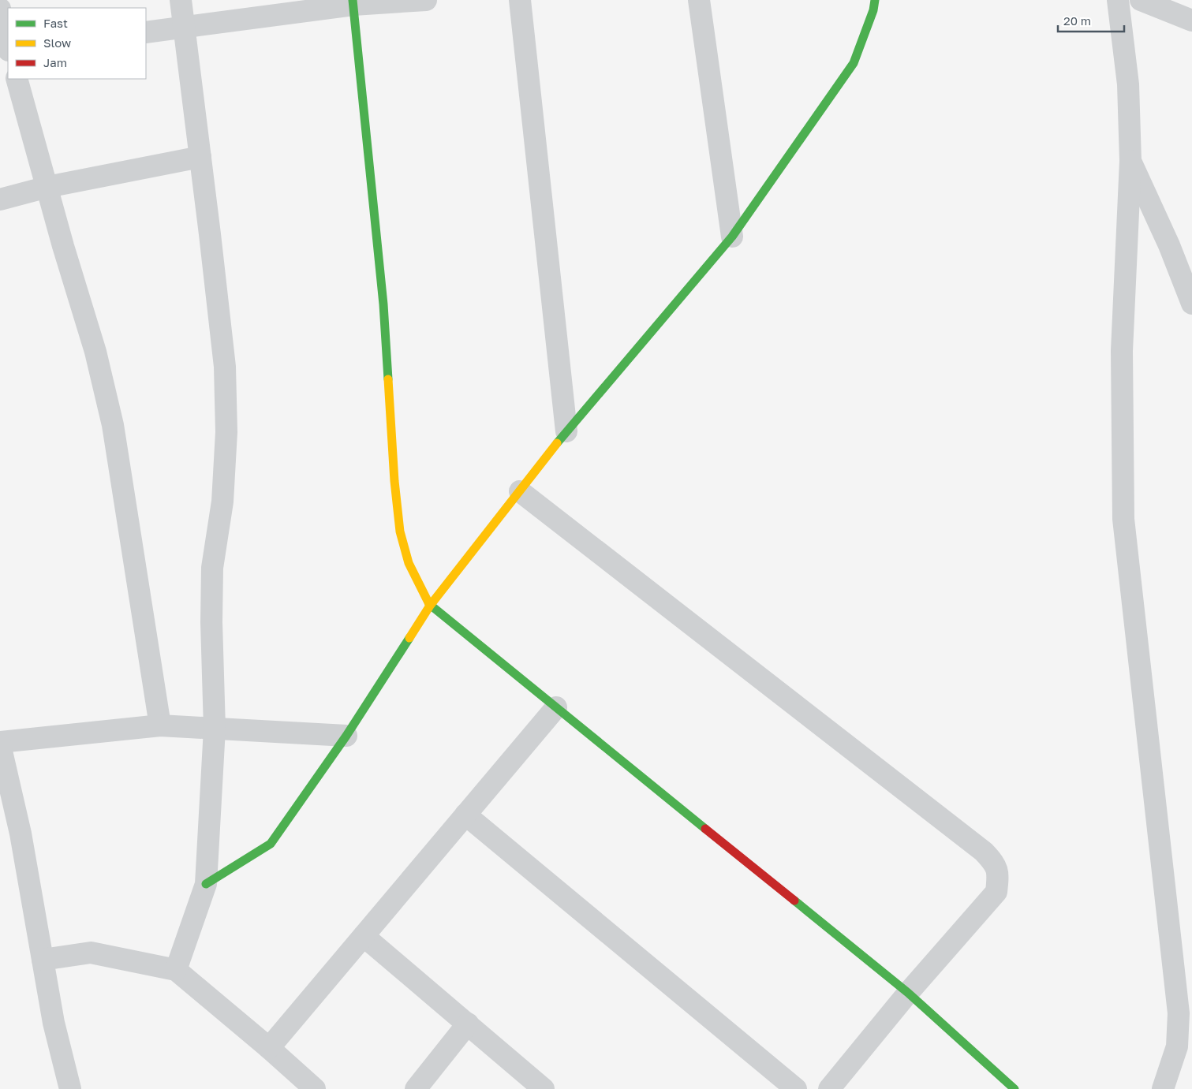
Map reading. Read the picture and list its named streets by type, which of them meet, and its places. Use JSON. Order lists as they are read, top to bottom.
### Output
{
  "legend": ["Fast", "Slow", "Jam"],
  "scale_bar": "20 m"
}
